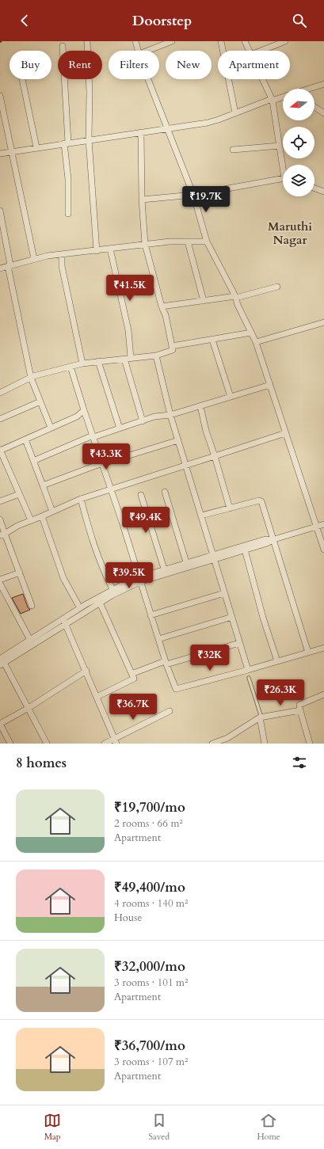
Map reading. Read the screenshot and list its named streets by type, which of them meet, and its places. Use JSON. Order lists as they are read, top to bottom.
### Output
{
  "districts": ["Maruthi Nagar"],
  "north": "left",
  "page": {
    "header": "Doorstep",
    "chip": [
      "Buy",
      "Rent",
      "Filters",
      "New",
      "Apartment"
    ],
    "price": [
      "₹19.7K",
      "₹41.5K",
      "₹43.3K",
      "₹49.4K",
      "₹39.5K",
      "₹32K",
      "₹26.3K",
      "₹36.7K"
    ],
    "heading": "8 homes",
    "list": [
      {
        "name": "₹19,700/mo",
        "note": "2 rooms · 66 m² · Apartment"
      },
      {
        "name": "₹49,400/mo",
        "note": "4 rooms · 140 m² · House"
      },
      {
        "name": "₹32,000/mo",
        "note": "3 rooms · 101 m² · Apartment"
      },
      {
        "name": "₹36,700/mo",
        "note": "3 rooms · 107 m² · Apartment"
      }
    ],
    "tabs": ["Map", "Saved", "Home"]
  }
}
